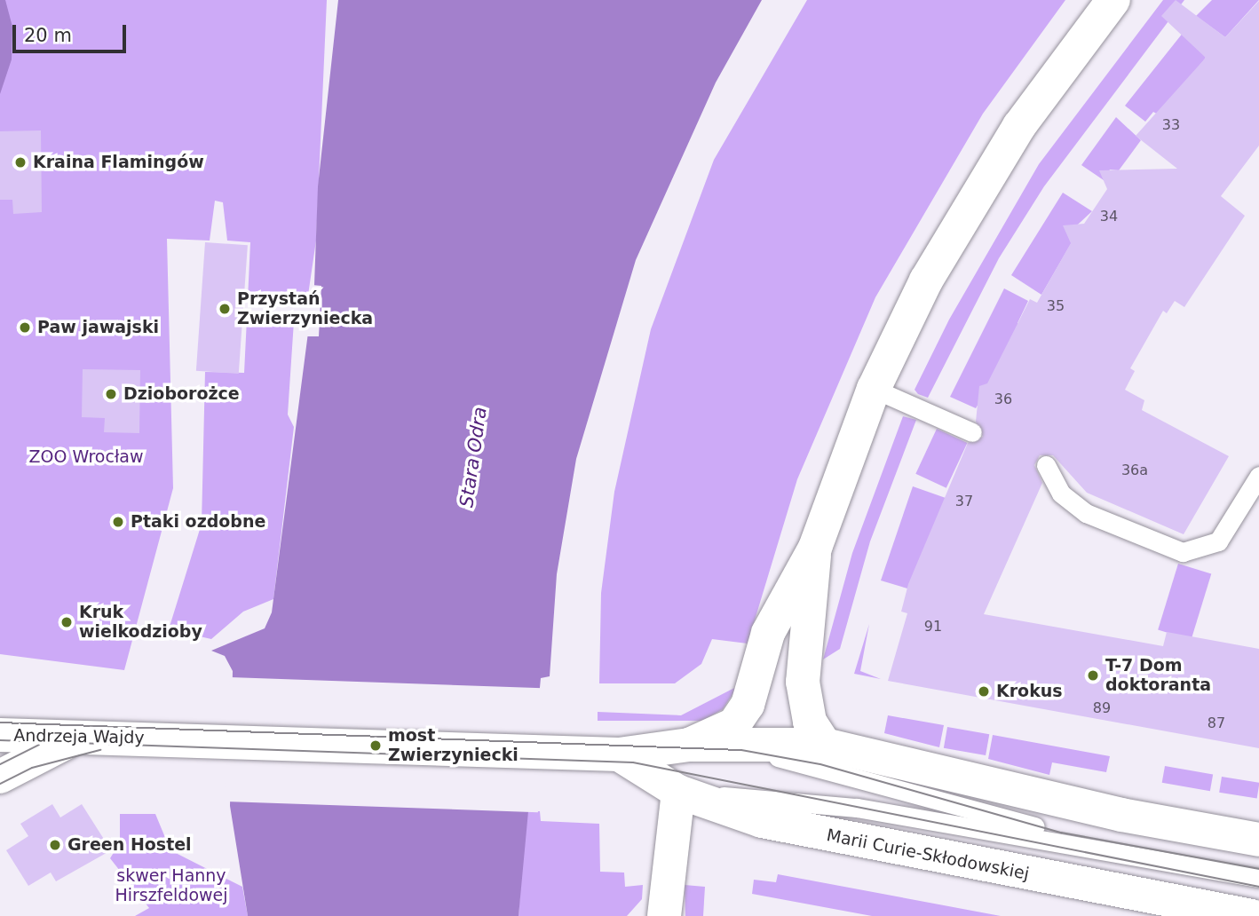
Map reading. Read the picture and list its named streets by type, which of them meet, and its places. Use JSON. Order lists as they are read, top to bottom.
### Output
{
  "streets": {
    "main road": ["Andrzeja Wajdy", "Marii Curie-Skłodowskiej"]
  },
  "crossings": [
    ["Andrzeja Wajdy", "Marii Curie-Skłodowskiej"]
  ],
  "water": ["Stara Odra"],
  "parks": ["ZOO Wrocław", "skwer Hanny Hirszfeldowej"],
  "places": [
    "Kraina Flamingów",
    "Przystań Zwierzyniecka",
    "Paw jawajski",
    "Dzioborożce",
    "Ptaki ozdobne",
    "Kruk wielkodzioby",
    "T-7 Dom doktoranta",
    "Krokus",
    "most Zwierzyniecki",
    "Green Hostel"
  ],
  "house_numbers": [
    "33",
    "34",
    "35",
    "36",
    "36a",
    "37",
    "91",
    "89",
    "87"
  ],
  "scale_bar": "20 m"
}
